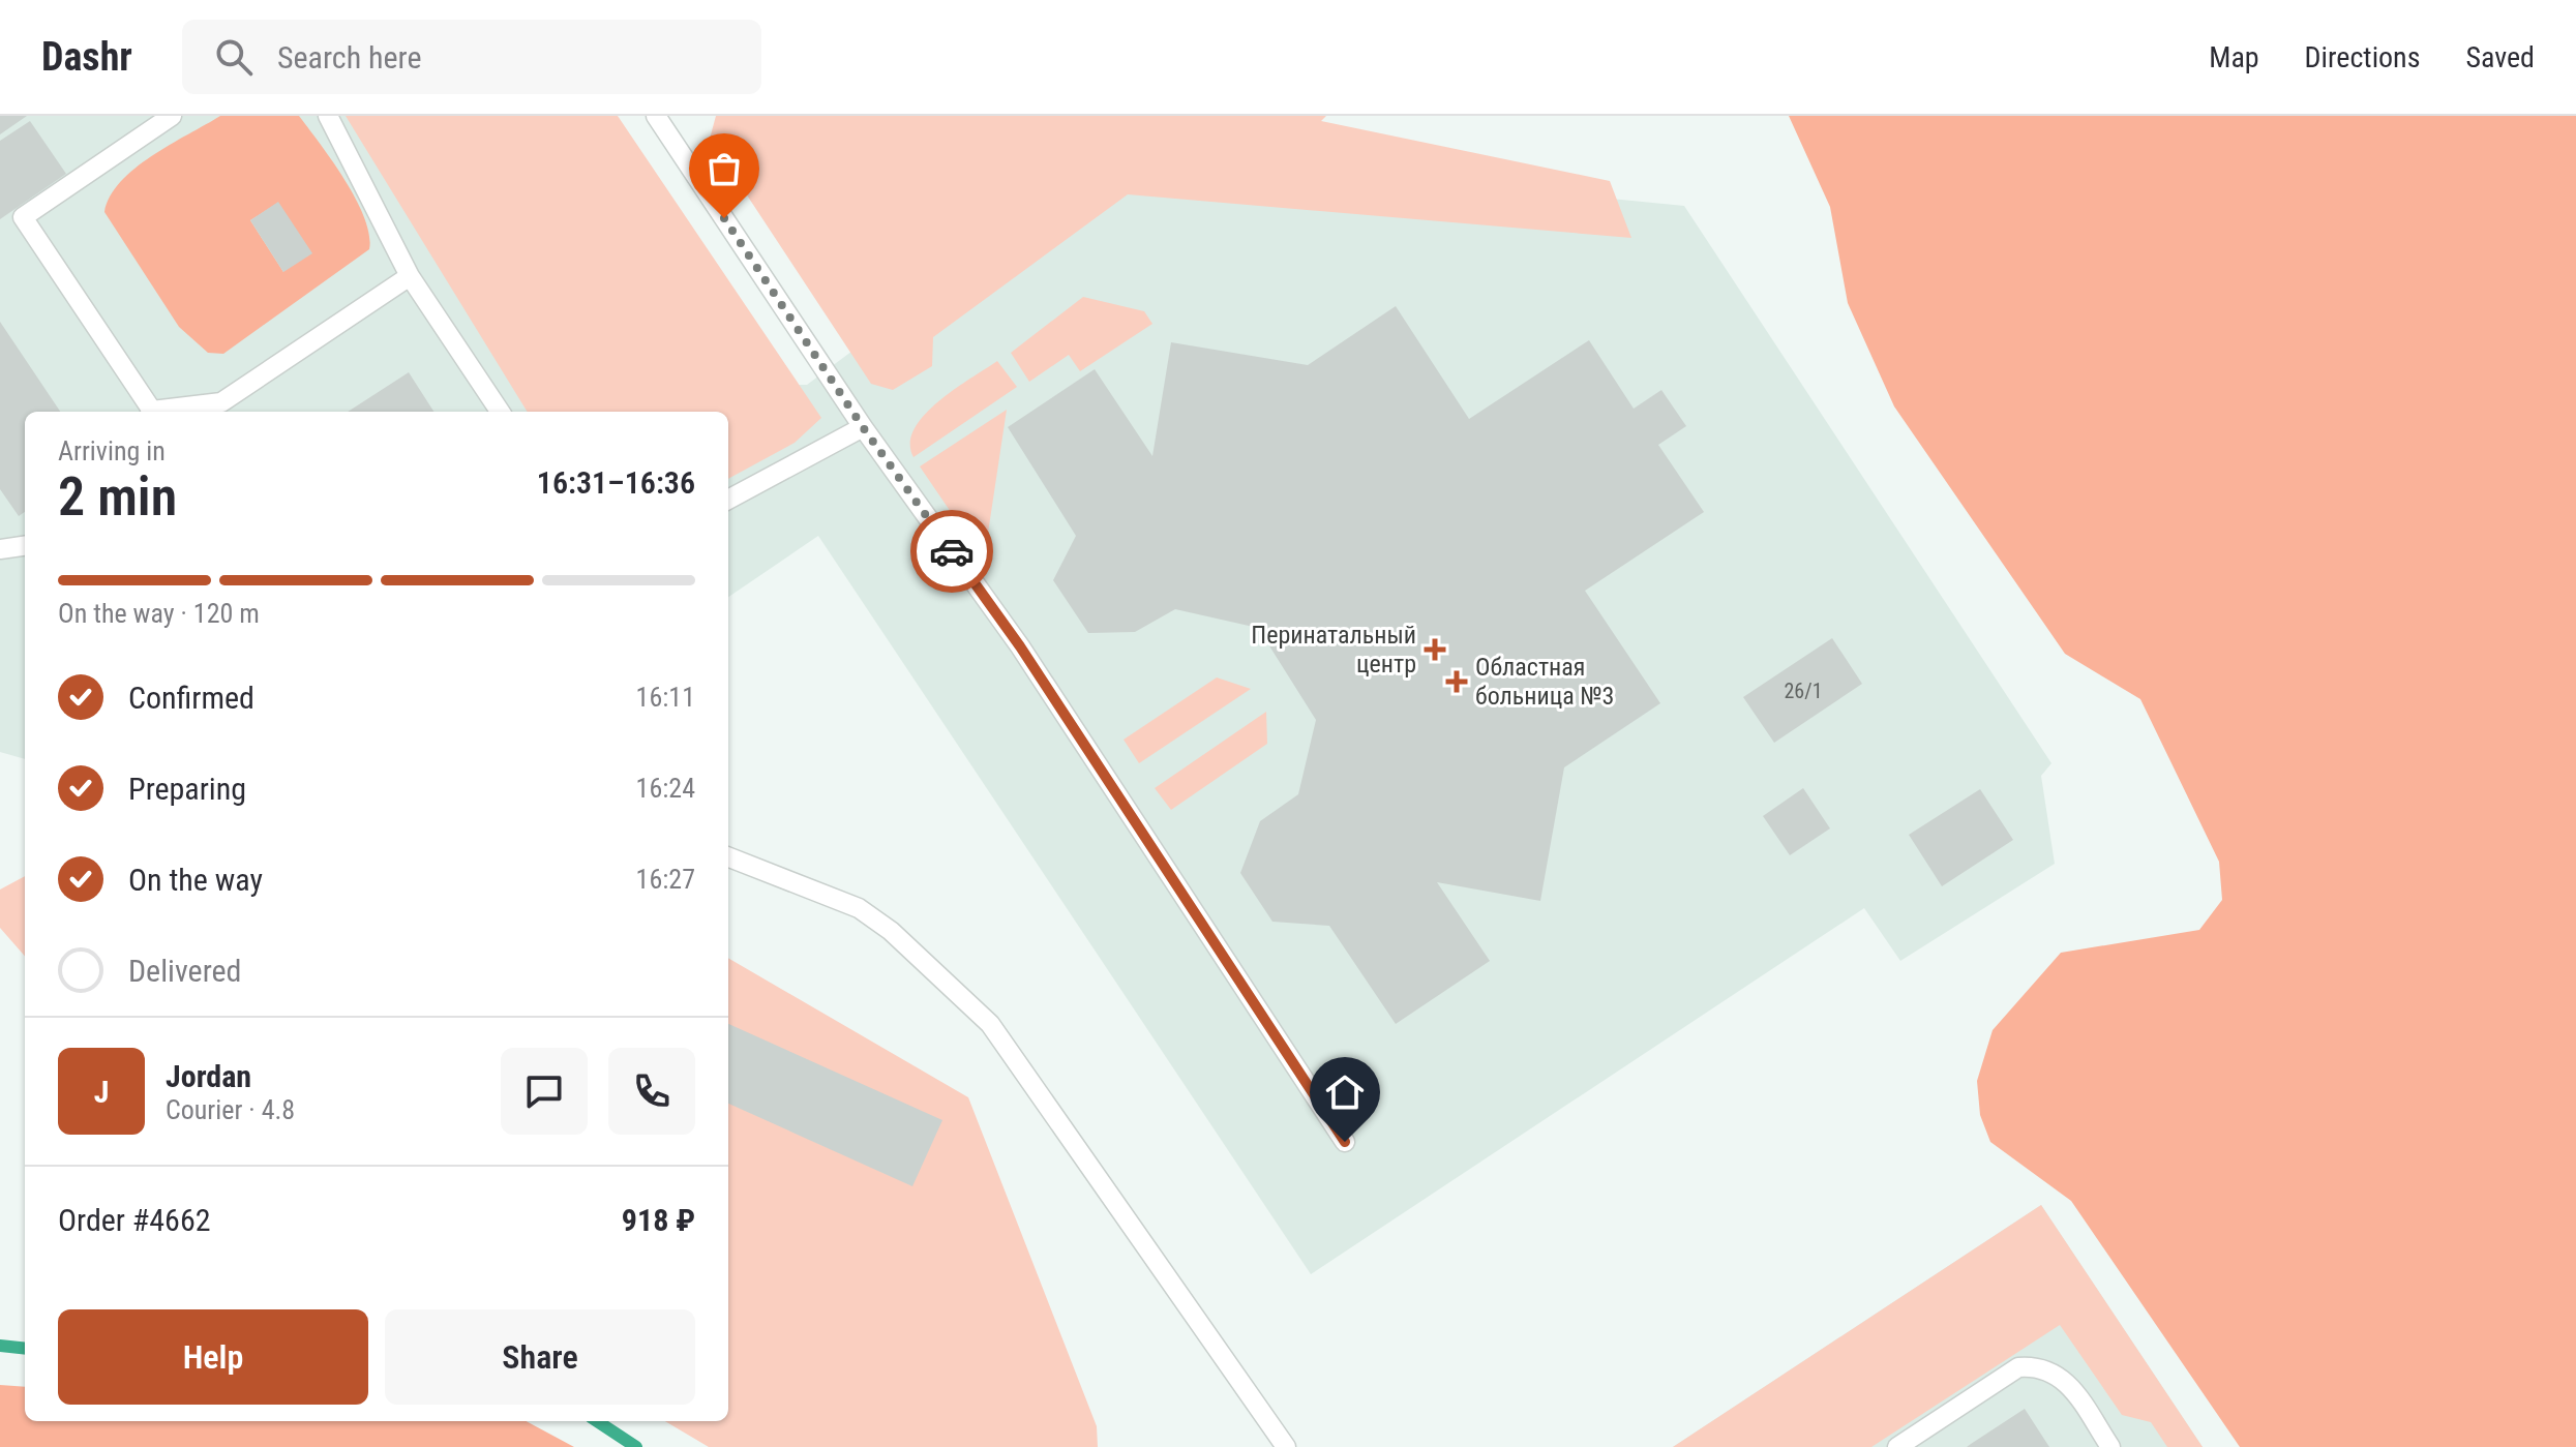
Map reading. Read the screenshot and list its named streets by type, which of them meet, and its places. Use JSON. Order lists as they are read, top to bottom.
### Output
{
  "places": {
    "health": ["Перинатальный центр", "Областная больница №3"]
  },
  "house_numbers": ["26/1"],
  "page": {
    "header": "Dashr",
    "search": "Search here",
    "nav": ["Map", "Directions", "Saved"],
    "heading": ["2 min", "Arriving in", "16:31–16:36"],
    "panel": [
      "Jordan",
      "Courier · 4.8",
      "Order #4662",
      "918 ₽"
    ],
    "bar": "On the way · 120 m",
    "list": [
      ["Confirmed", "16:11"],
      ["Preparing", "16:24"],
      ["On the way", "16:27"],
      "Delivered"
    ],
    "round": "J",
    "buttons": ["Help", "Share"]
  }
}
